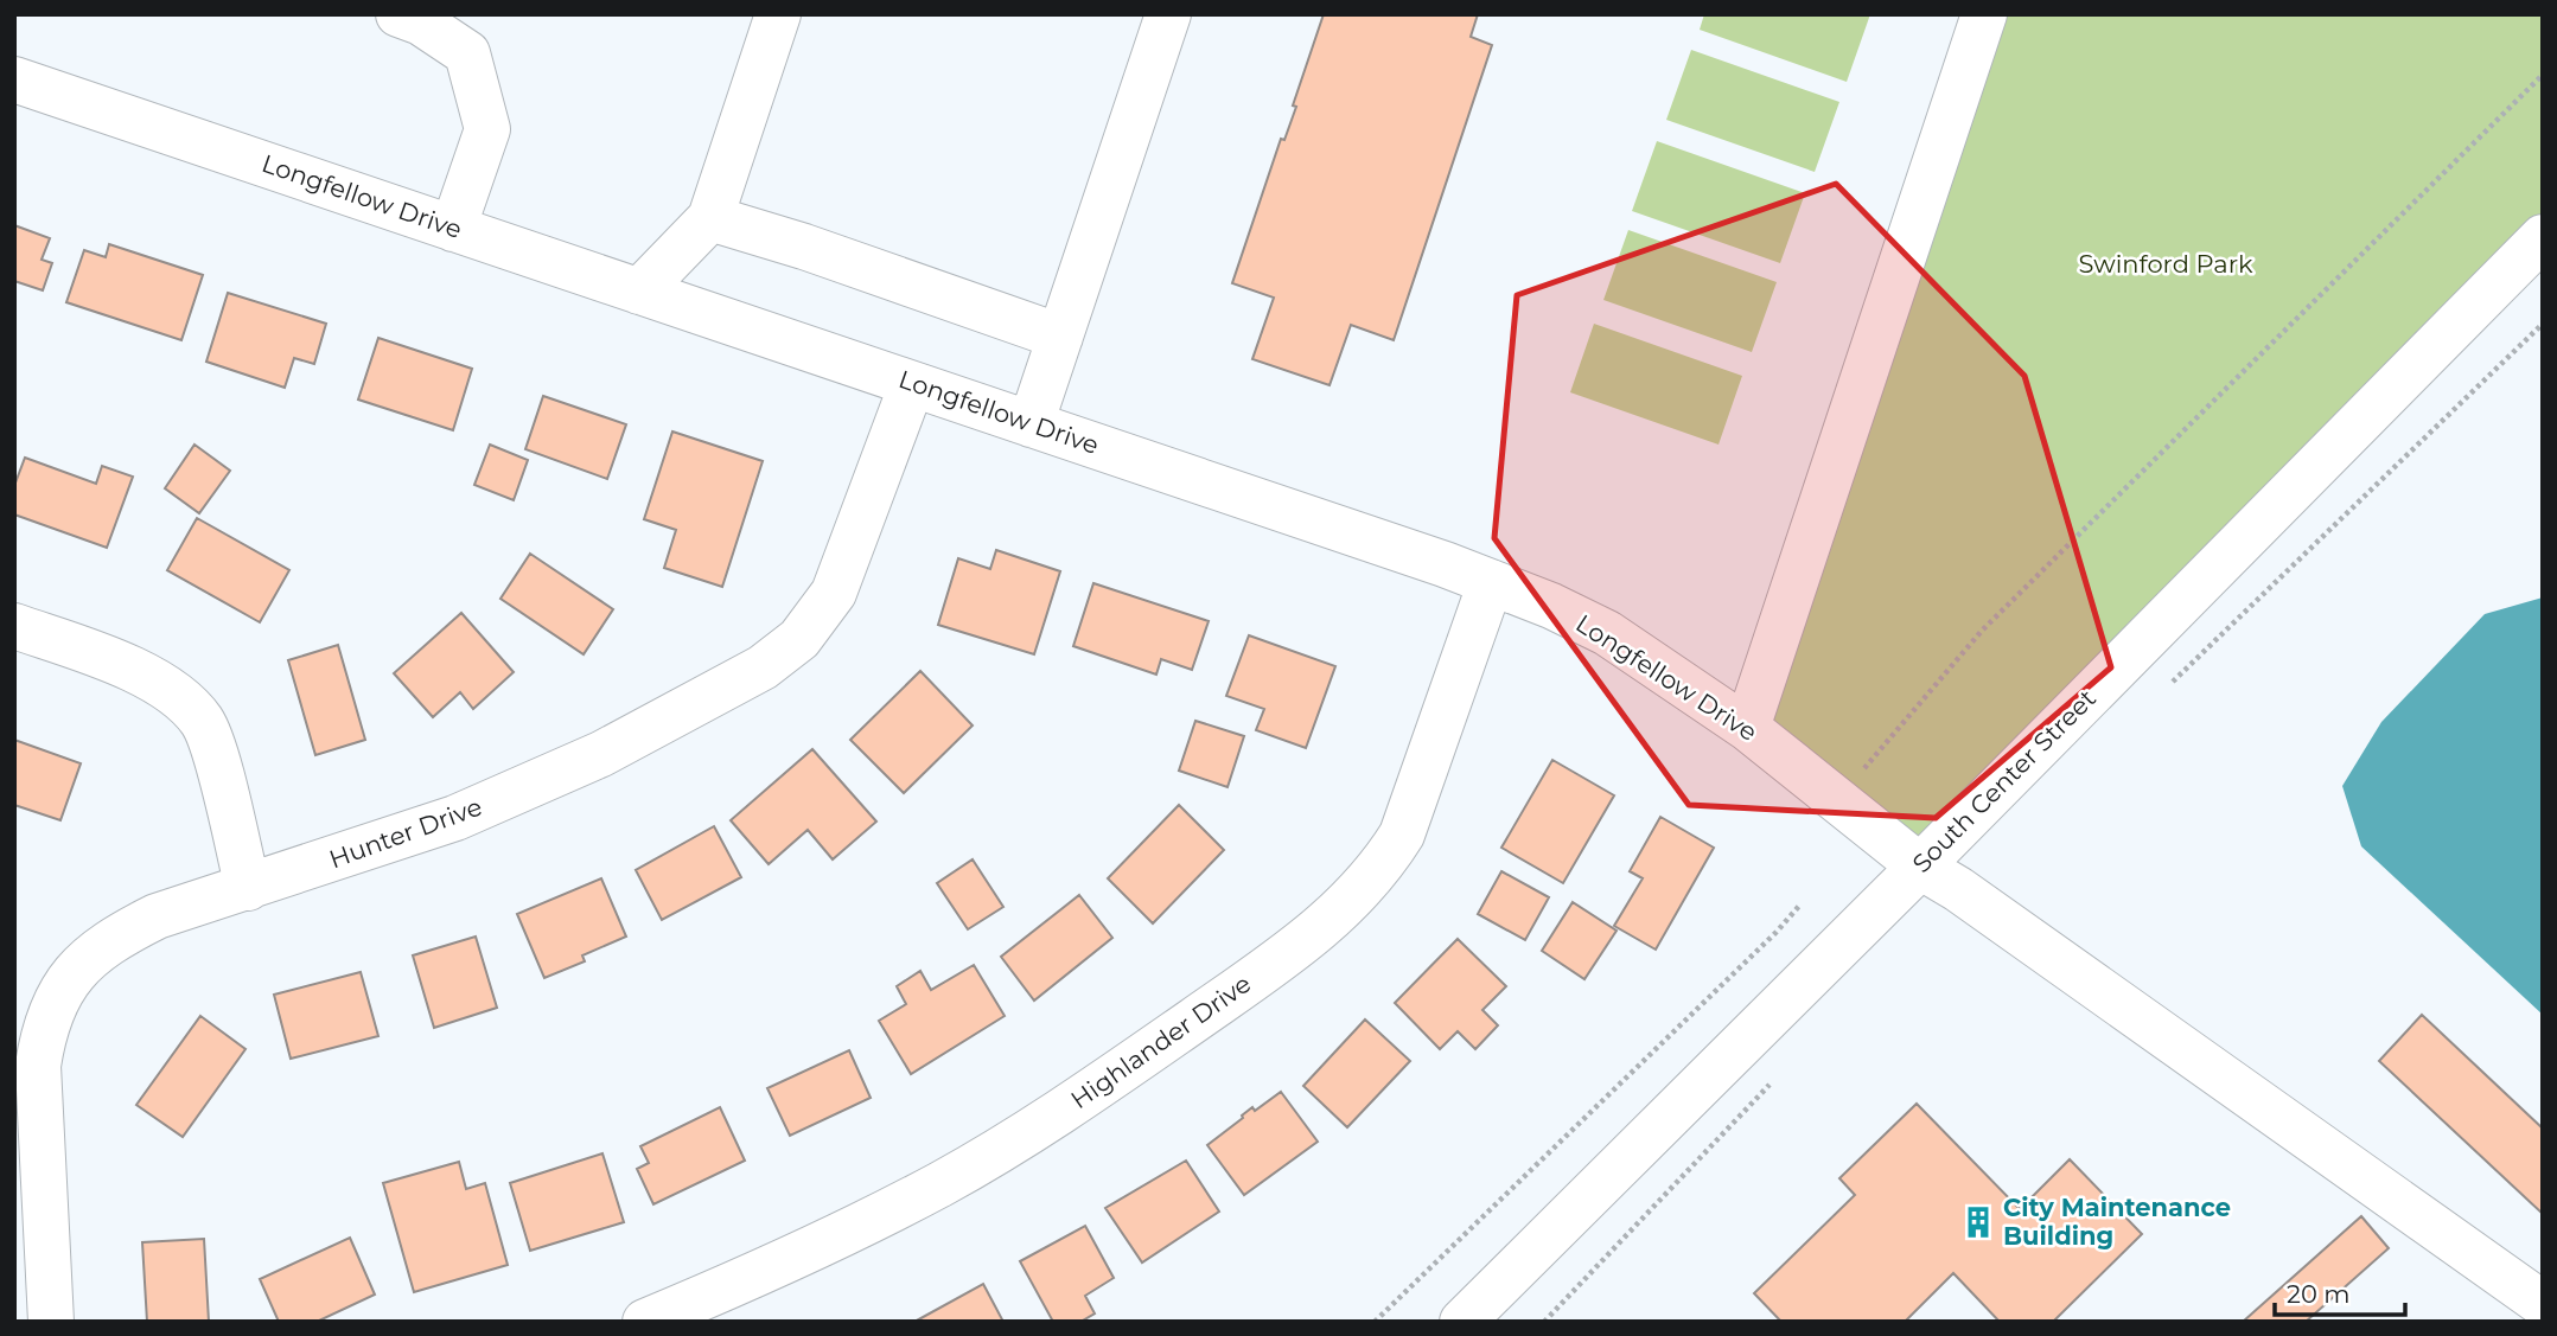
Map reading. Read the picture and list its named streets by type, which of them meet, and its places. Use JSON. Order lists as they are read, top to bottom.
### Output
{
  "streets": {
    "street": [
      "Longfellow Drive",
      "South Center Street",
      "Hunter Drive",
      "Highlander Drive"
    ]
  },
  "crossings": [
    ["Longfellow Drive", "South Center Street"],
    ["Longfellow Drive", "Hunter Drive"],
    ["Longfellow Drive", "Highlander Drive"]
  ],
  "parks": ["Swinford Park"],
  "places": {
    "building": ["City Maintenance Building"]
  },
  "scale_bar": "20 m"
}
